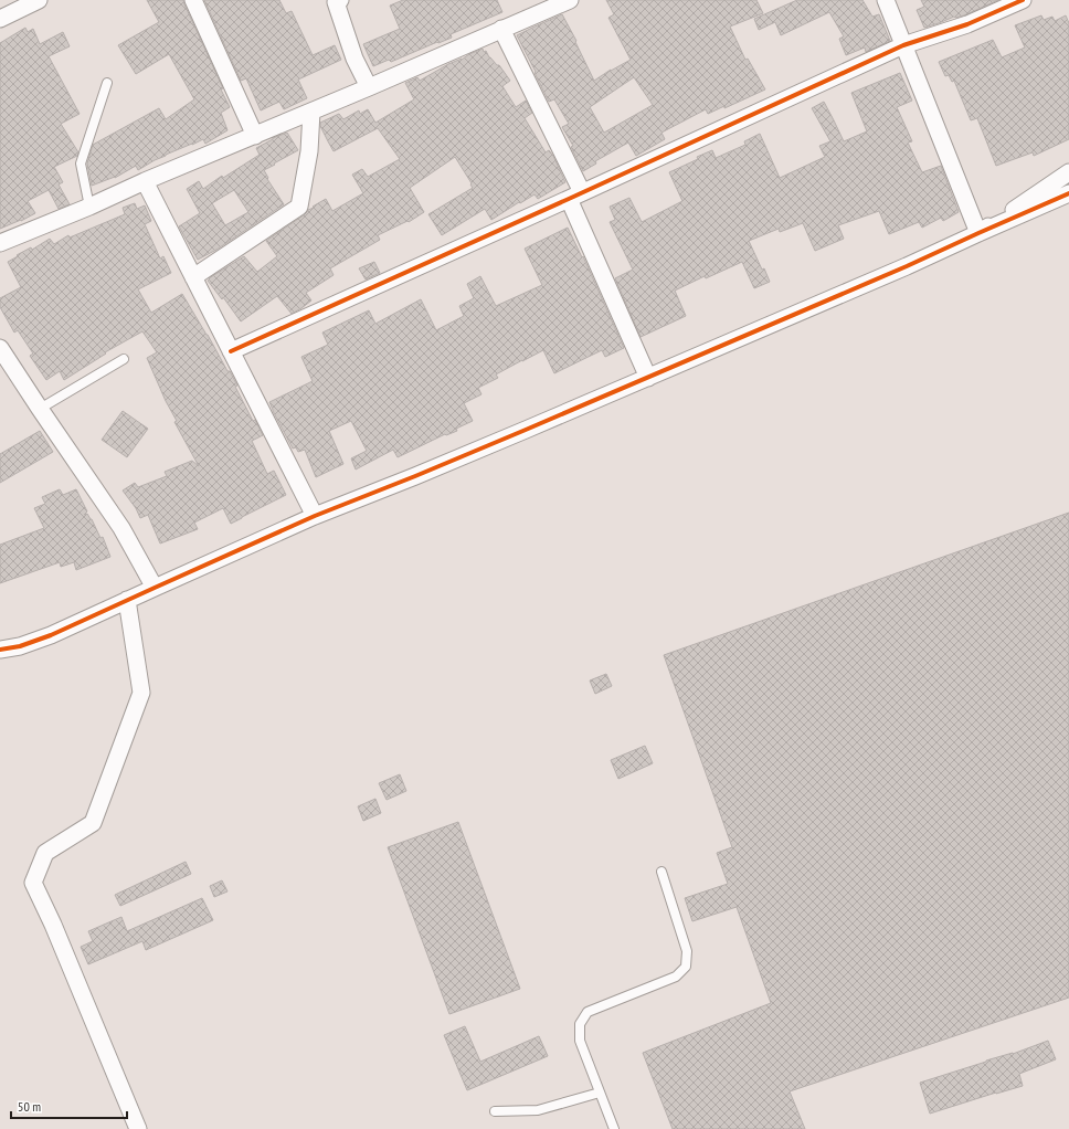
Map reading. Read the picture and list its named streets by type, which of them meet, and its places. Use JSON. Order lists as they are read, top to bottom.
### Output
{
  "scale_bar": "50 m"
}
